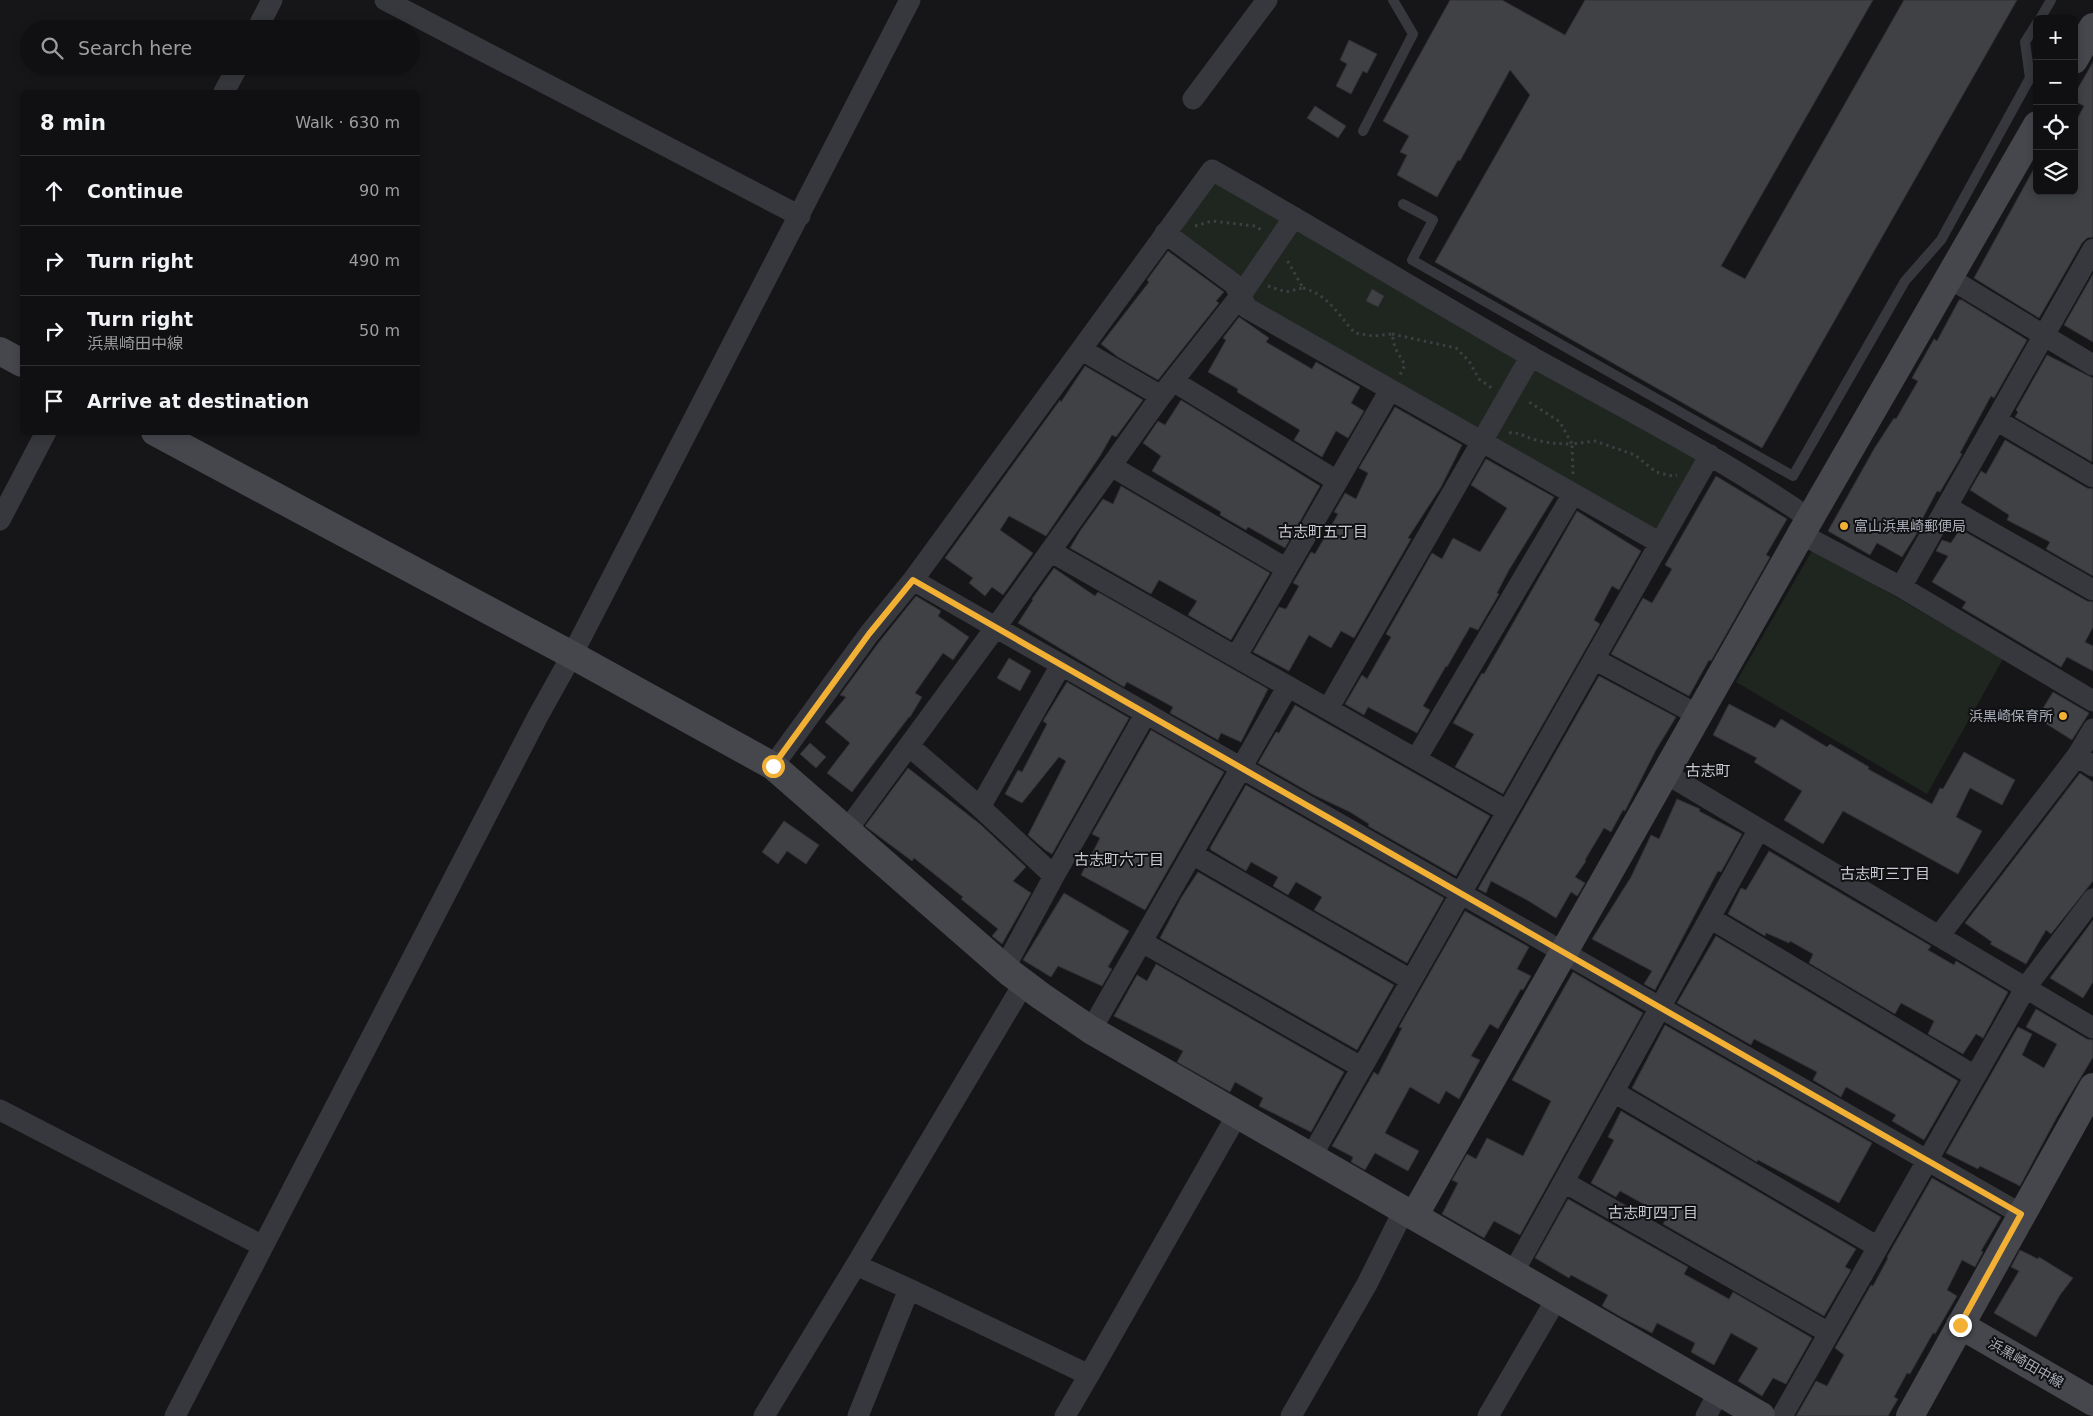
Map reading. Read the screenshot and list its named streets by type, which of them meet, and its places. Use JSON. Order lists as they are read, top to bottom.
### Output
{
  "streets": {
    "street": ["浜黒崎田中線"]
  },
  "districts": [
    "古志町五丁目",
    "古志町",
    "古志町六丁目",
    "古志町三丁目",
    "古志町四丁目"
  ],
  "places": ["富山浜黒崎郵便局", "浜黒崎保育所"],
  "page": {
    "map_buttons": ["+", "−"],
    "search": "Search here",
    "heading": ["8 min", "Walk · 630 m"],
    "list": [
      ["Continue", "90 m"],
      ["Turn right", "490 m"],
      ["Turn right", "浜黒崎田中線", "50 m"],
      "Arrive at destination"
    ]
  }
}
